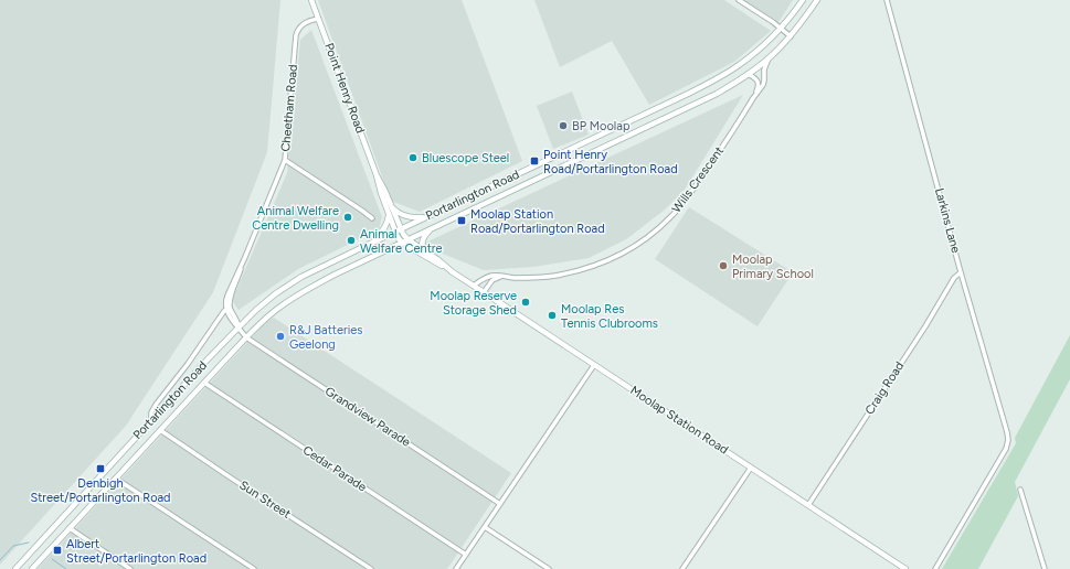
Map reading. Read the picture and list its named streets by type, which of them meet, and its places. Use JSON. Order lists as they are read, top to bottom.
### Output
{
  "streets": {
    "main road": ["Point Henry Road", "Portarlington Road", "Moolap Station Road"],
    "street": [
      "Cheetham Road",
      "Wills Crescent",
      "Larkins Lane",
      "Craig Road",
      "Grandview Parade",
      "Cedar Parade",
      "Sun Street"
    ]
  },
  "crossings": [
    ["Point Henry Road", "Cheetham Road"],
    ["Point Henry Road", "Portarlington Road"],
    ["Point Henry Road", "Moolap Station Road"],
    ["Wills Crescent", "Portarlington Road"],
    ["Wills Crescent", "Moolap Station Road"],
    ["Portarlington Road", "Grandview Parade"],
    ["Portarlington Road", "Moolap Station Road"],
    ["Portarlington Road", "Cedar Parade"],
    ["Portarlington Road", "Sun Street"],
    ["Larkins Lane", "Craig Road"],
    ["Craig Road", "Moolap Station Road"]
  ],
  "places": {
    "other": [
      "BP Moolap",
      "Bluescope Steel",
      "Animal Welfare Centre Dwelling",
      "Animal Welfare Centre",
      "Moolap Primary School",
      "Moolap Reserve Storage Shed",
      "Moolap Res Tennis Clubrooms",
      "R&J Batteries Geelong"
    ],
    "transit": [
      "Point Henry Road/Portarlington Road",
      "Moolap Station Road/Portarlington Road",
      "Denbigh Street/Portarlington Road",
      "Albert Street/Portarlington Road"
    ]
  }
}
